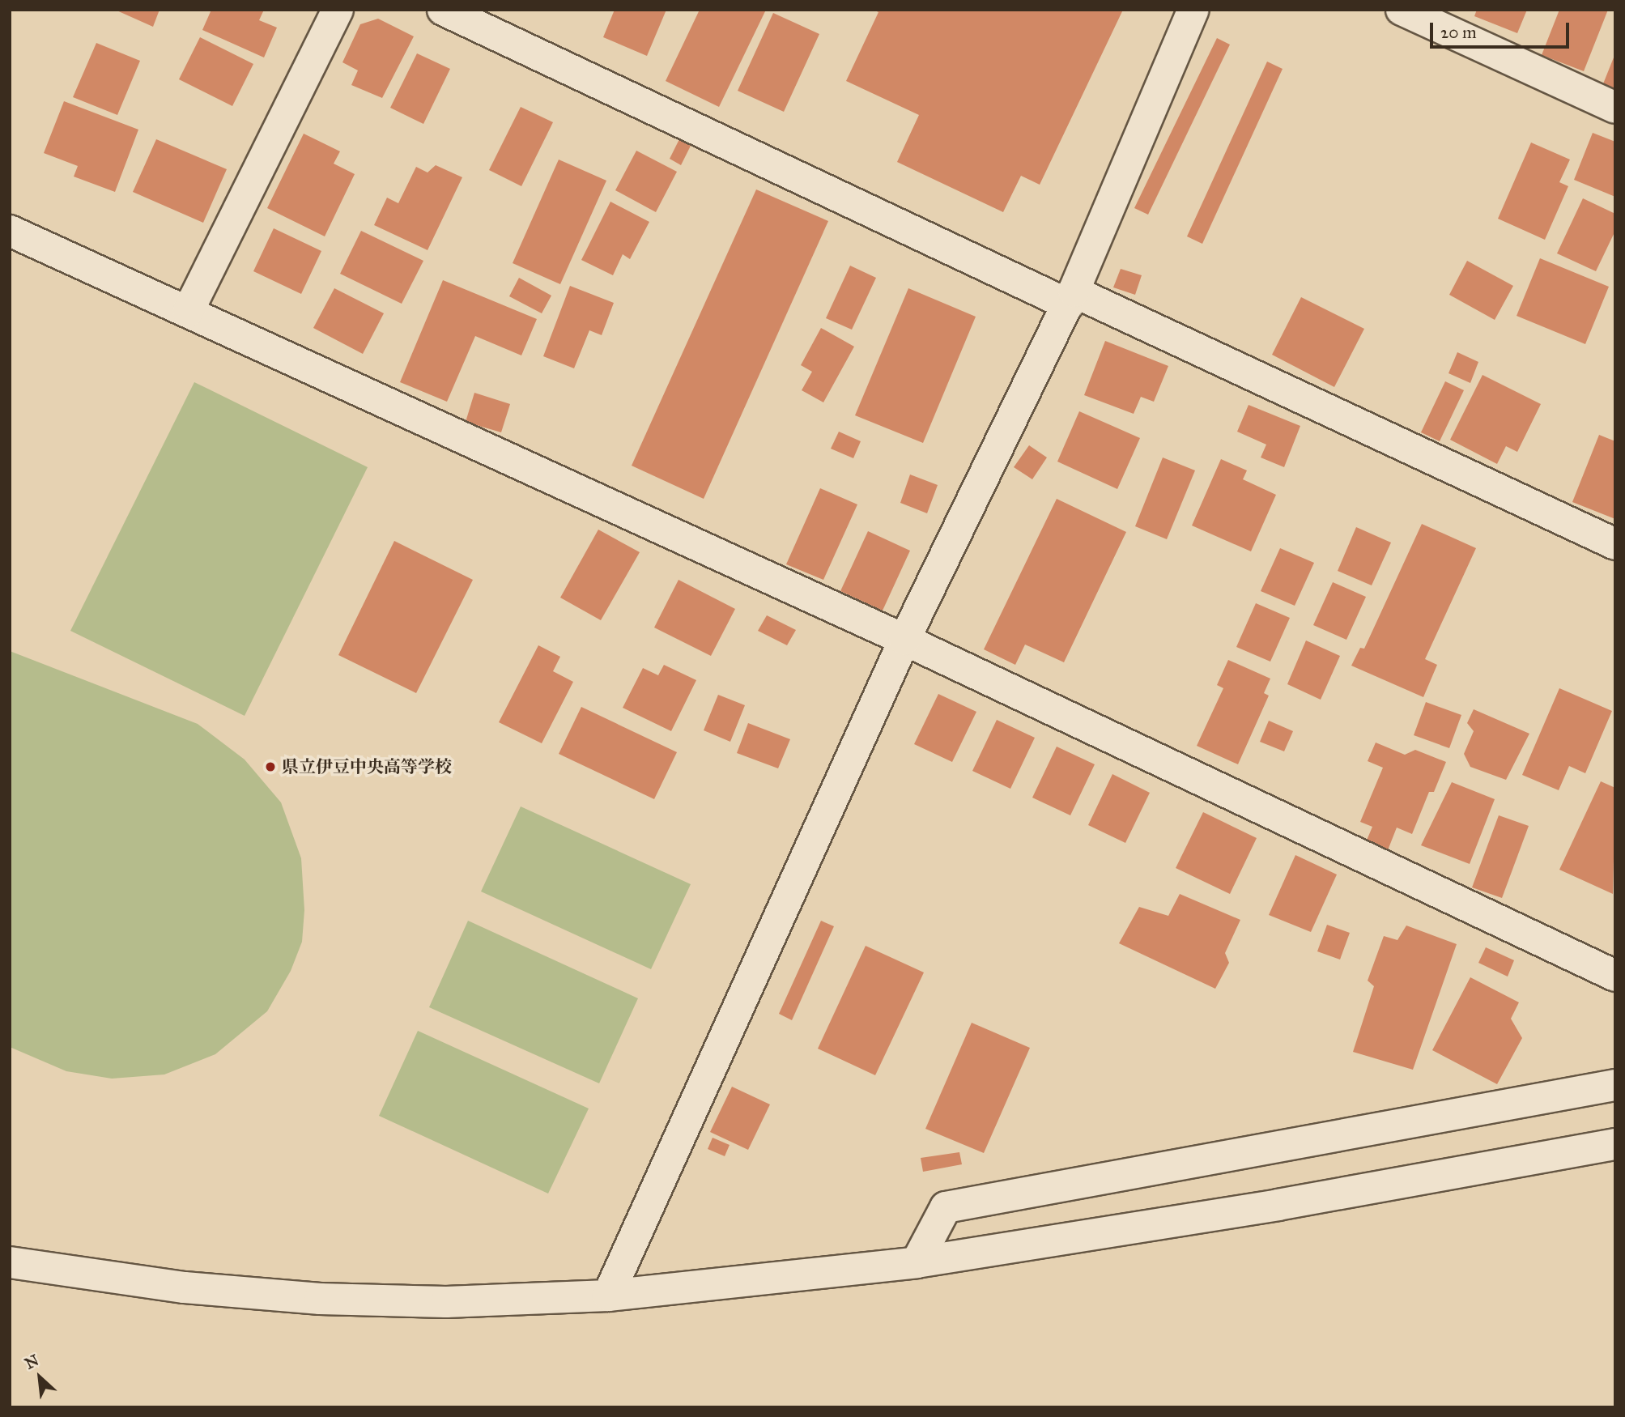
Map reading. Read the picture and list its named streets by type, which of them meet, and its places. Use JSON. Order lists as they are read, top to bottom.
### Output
{
  "places": ["県立伊豆中央高等学校"],
  "scale_bar": "20 m",
  "north": "top left"
}
